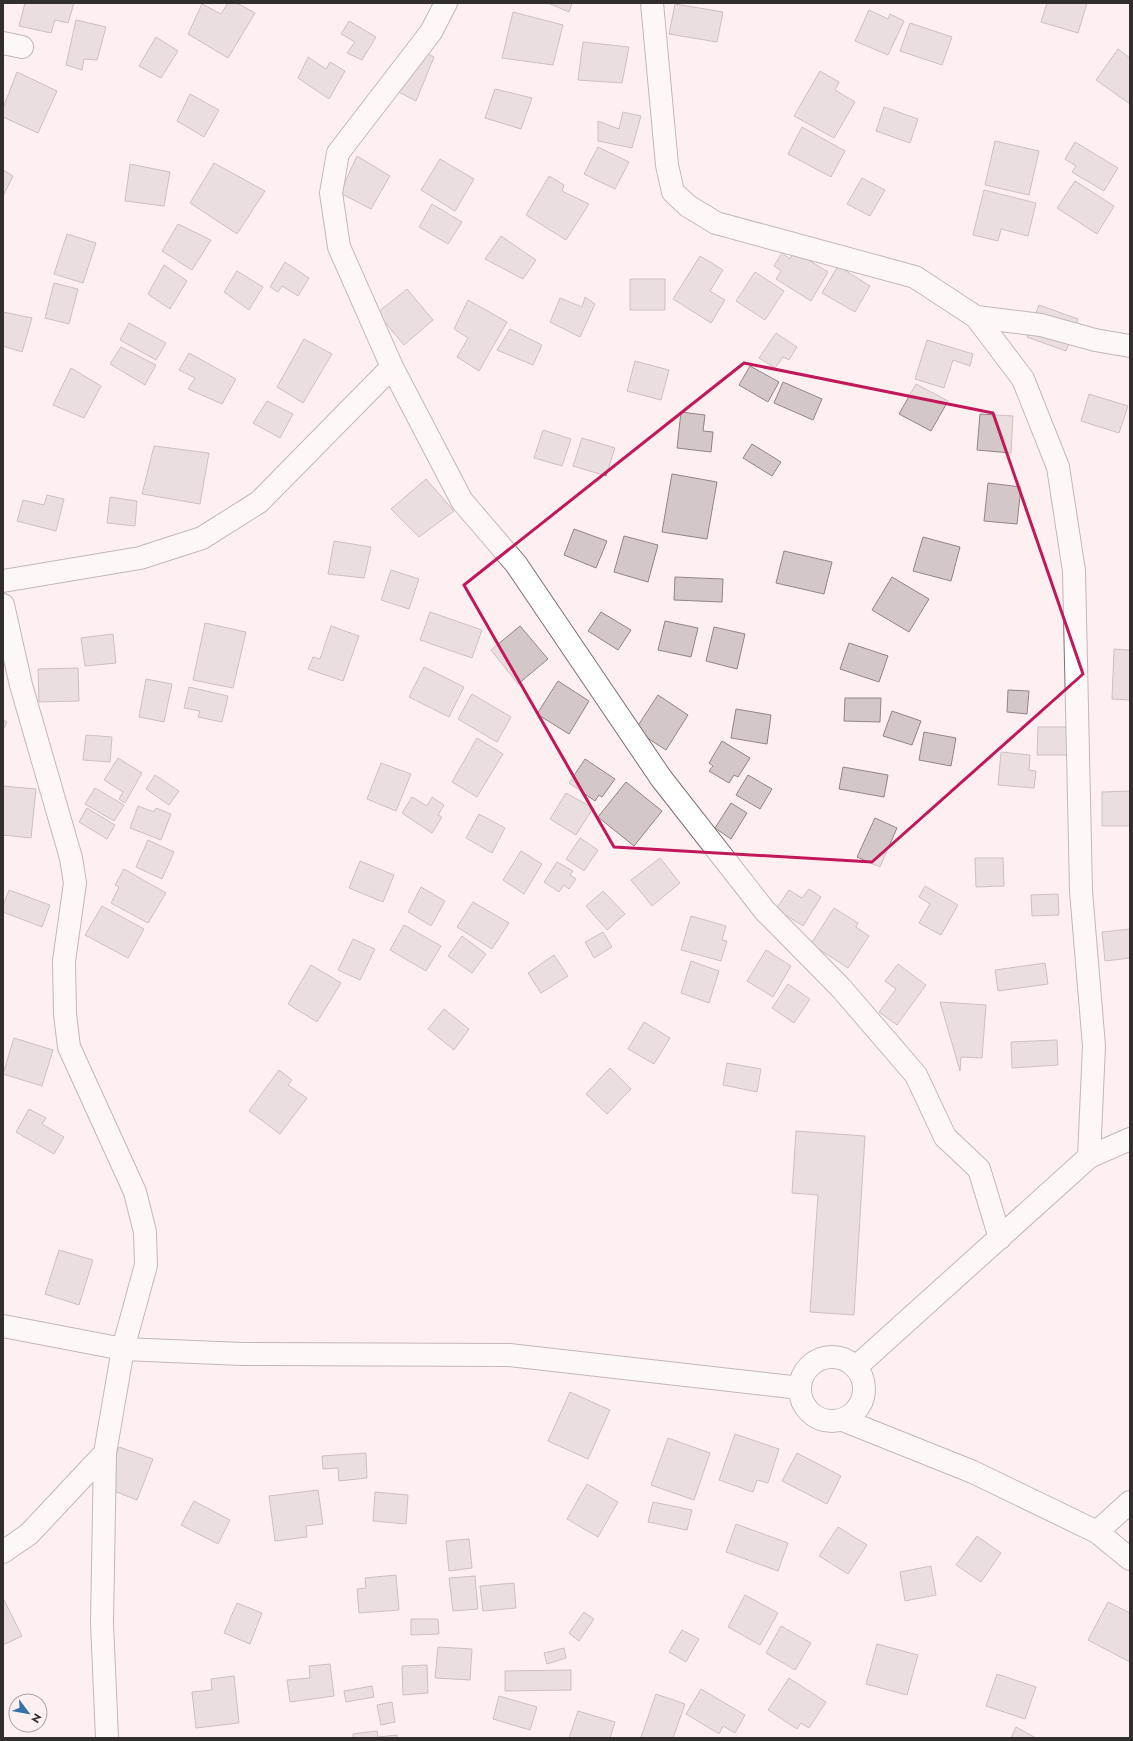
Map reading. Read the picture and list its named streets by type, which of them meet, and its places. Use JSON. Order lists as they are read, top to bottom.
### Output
{
  "north": "bottom right"
}
